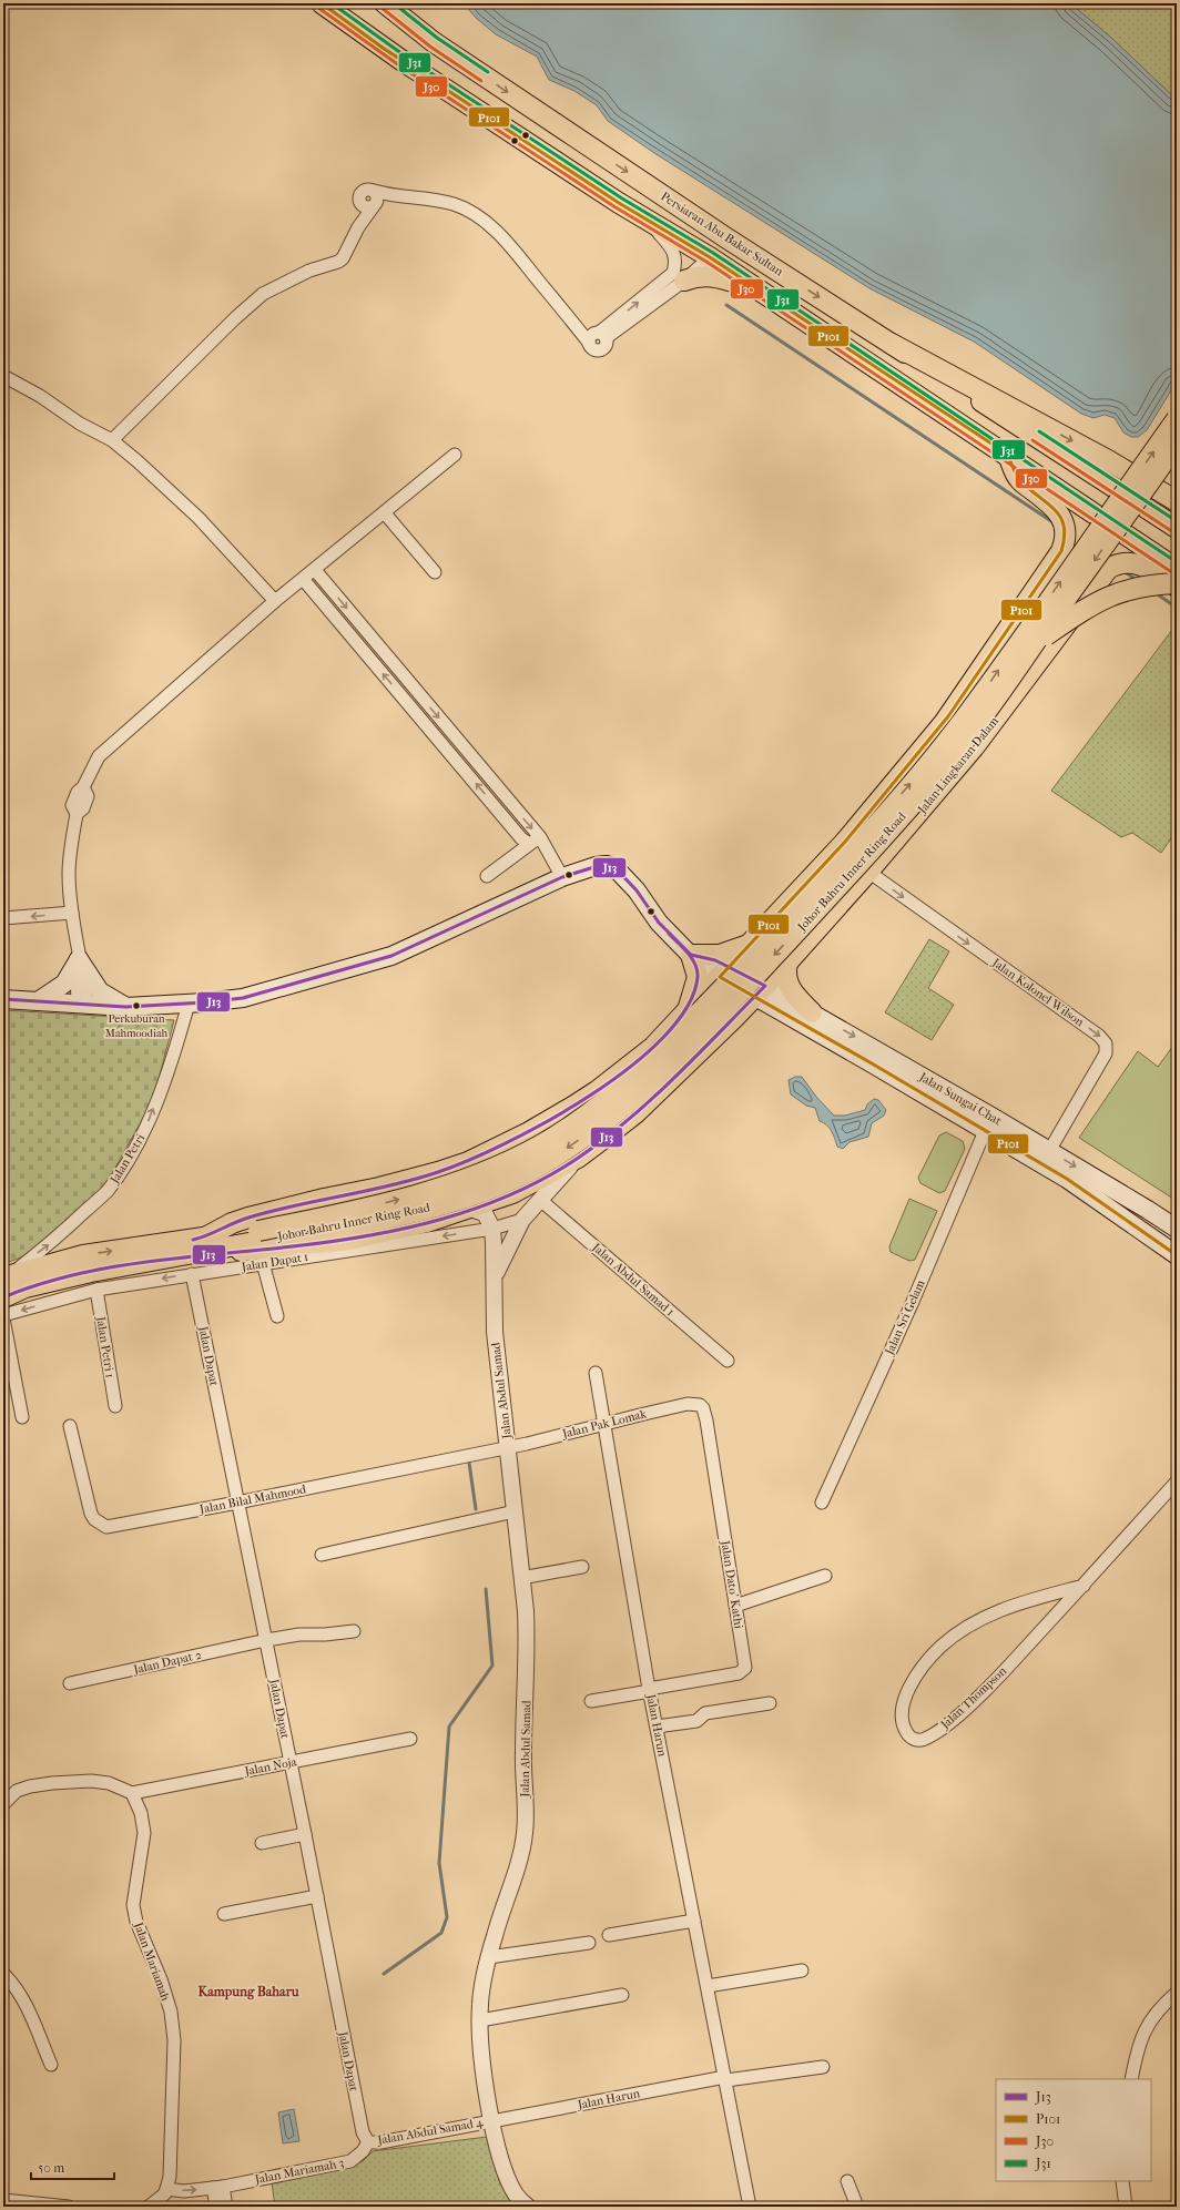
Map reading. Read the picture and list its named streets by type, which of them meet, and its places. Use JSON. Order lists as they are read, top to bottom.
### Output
{
  "streets": {
    "main road": [
      "Persiaran Abu Bakar Sultan",
      "Jalan Lingkaran Dalam",
      "Johor Bahru Inner Ring Road",
      "Jalan Sungai Chat"
    ],
    "street": [
      "Jalan Kolonel Wilson",
      "Jalan Petri",
      "Jalan Dapat 1",
      "Jalan Abdul Samad 1",
      "Jalan Sri Gelam",
      "Jalan Petri 1",
      "Jalan Dapat",
      "Jalan Abdul Samad",
      "Jalan Pak Lomak",
      "Jalan Bilal Mahmood",
      "Jalan Dato’ Kathi",
      "Jalan Dapat 2",
      "Jalan Thompson",
      "Jalan Harun",
      "Jalan Noja",
      "Jalan Mariamah",
      "Jalan Abdul Samad 4",
      "Jalan Mariamah 3"
    ]
  },
  "crossings": [
    ["Jalan Lingkaran Dalam", "Johor Bahru Inner Ring Road"],
    ["Jalan Lingkaran Dalam", "Jalan Kolonel Wilson"],
    ["Jalan Lingkaran Dalam", "Jalan Sungai Chat"],
    ["Jalan Lingkaran Dalam", "Jalan Abdul Samad"],
    ["Johor Bahru Inner Ring Road", "Jalan Petri"],
    ["Jalan Kolonel Wilson", "Jalan Sungai Chat"],
    ["Jalan Sungai Chat", "Jalan Sri Gelam"],
    ["Jalan Dapat 1", "Jalan Petri 1"],
    ["Jalan Dapat 1", "Jalan Dapat"],
    ["Jalan Dapat 1", "Jalan Abdul Samad"],
    ["Jalan Abdul Samad 1", "Jalan Abdul Samad"],
    ["Jalan Dapat", "Jalan Bilal Mahmood"],
    ["Jalan Dapat", "Jalan Dapat 2"],
    ["Jalan Dapat", "Jalan Noja"],
    ["Jalan Dapat", "Jalan Abdul Samad 4"],
    ["Jalan Dapat", "Jalan Mariamah 3"],
    ["Jalan Abdul Samad", "Jalan Pak Lomak"],
    ["Jalan Abdul Samad", "Jalan Bilal Mahmood"],
    ["Jalan Abdul Samad", "Jalan Harun"],
    ["Jalan Abdul Samad", "Jalan Abdul Samad 4"],
    ["Jalan Pak Lomak", "Jalan Bilal Mahmood"],
    ["Jalan Pak Lomak", "Jalan Dato’ Kathi"],
    ["Jalan Pak Lomak", "Jalan Harun"],
    ["Jalan Dato’ Kathi", "Jalan Harun"],
    ["Jalan Harun", "Jalan Abdul Samad 4"],
    ["Jalan Noja", "Jalan Mariamah"],
    ["Jalan Mariamah", "Jalan Mariamah 3"],
    ["Jalan Abdul Samad 4", "Jalan Mariamah 3"]
  ],
  "one_way": ["Jalan Petri", "Jalan Dapat 1"],
  "districts": ["Kampung Baharu"],
  "places": ["Perkuburan Mahmoodiah"],
  "lines": [
    "transit line P101",
    "transit line J31",
    "transit line J30",
    "transit line J13"
  ],
  "legend": [
    "J13",
    "P101",
    "J30",
    "J31"
  ],
  "scale_bar": "50 m"
}
